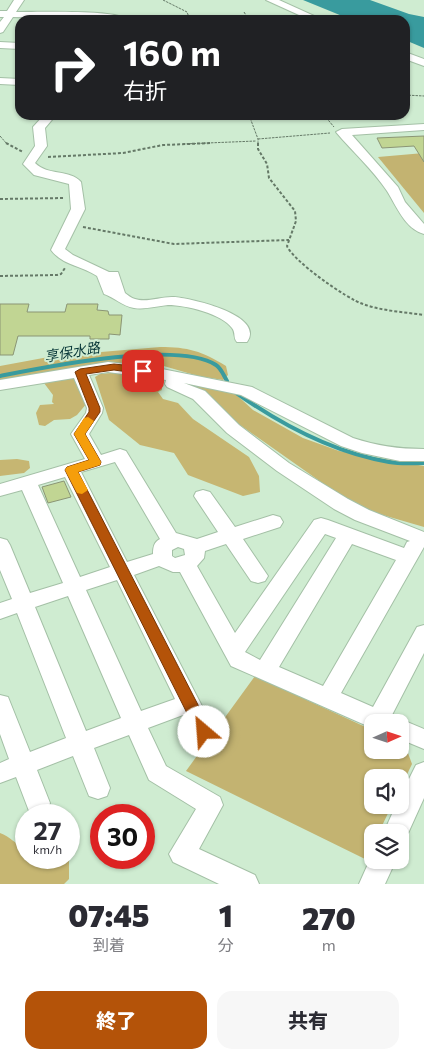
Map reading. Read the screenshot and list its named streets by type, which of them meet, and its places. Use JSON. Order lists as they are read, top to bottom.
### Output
{
  "water": ["享保水路"],
  "north": "right",
  "page": {
    "turn": ["160 m", "右折"],
    "speed": "27 km/h",
    "limit": "30",
    "eta": [
      "07:45",
      "到着",
      "1",
      "分",
      "270",
      "m"
    ],
    "buttons": ["終了", "共有"]
  }
}
